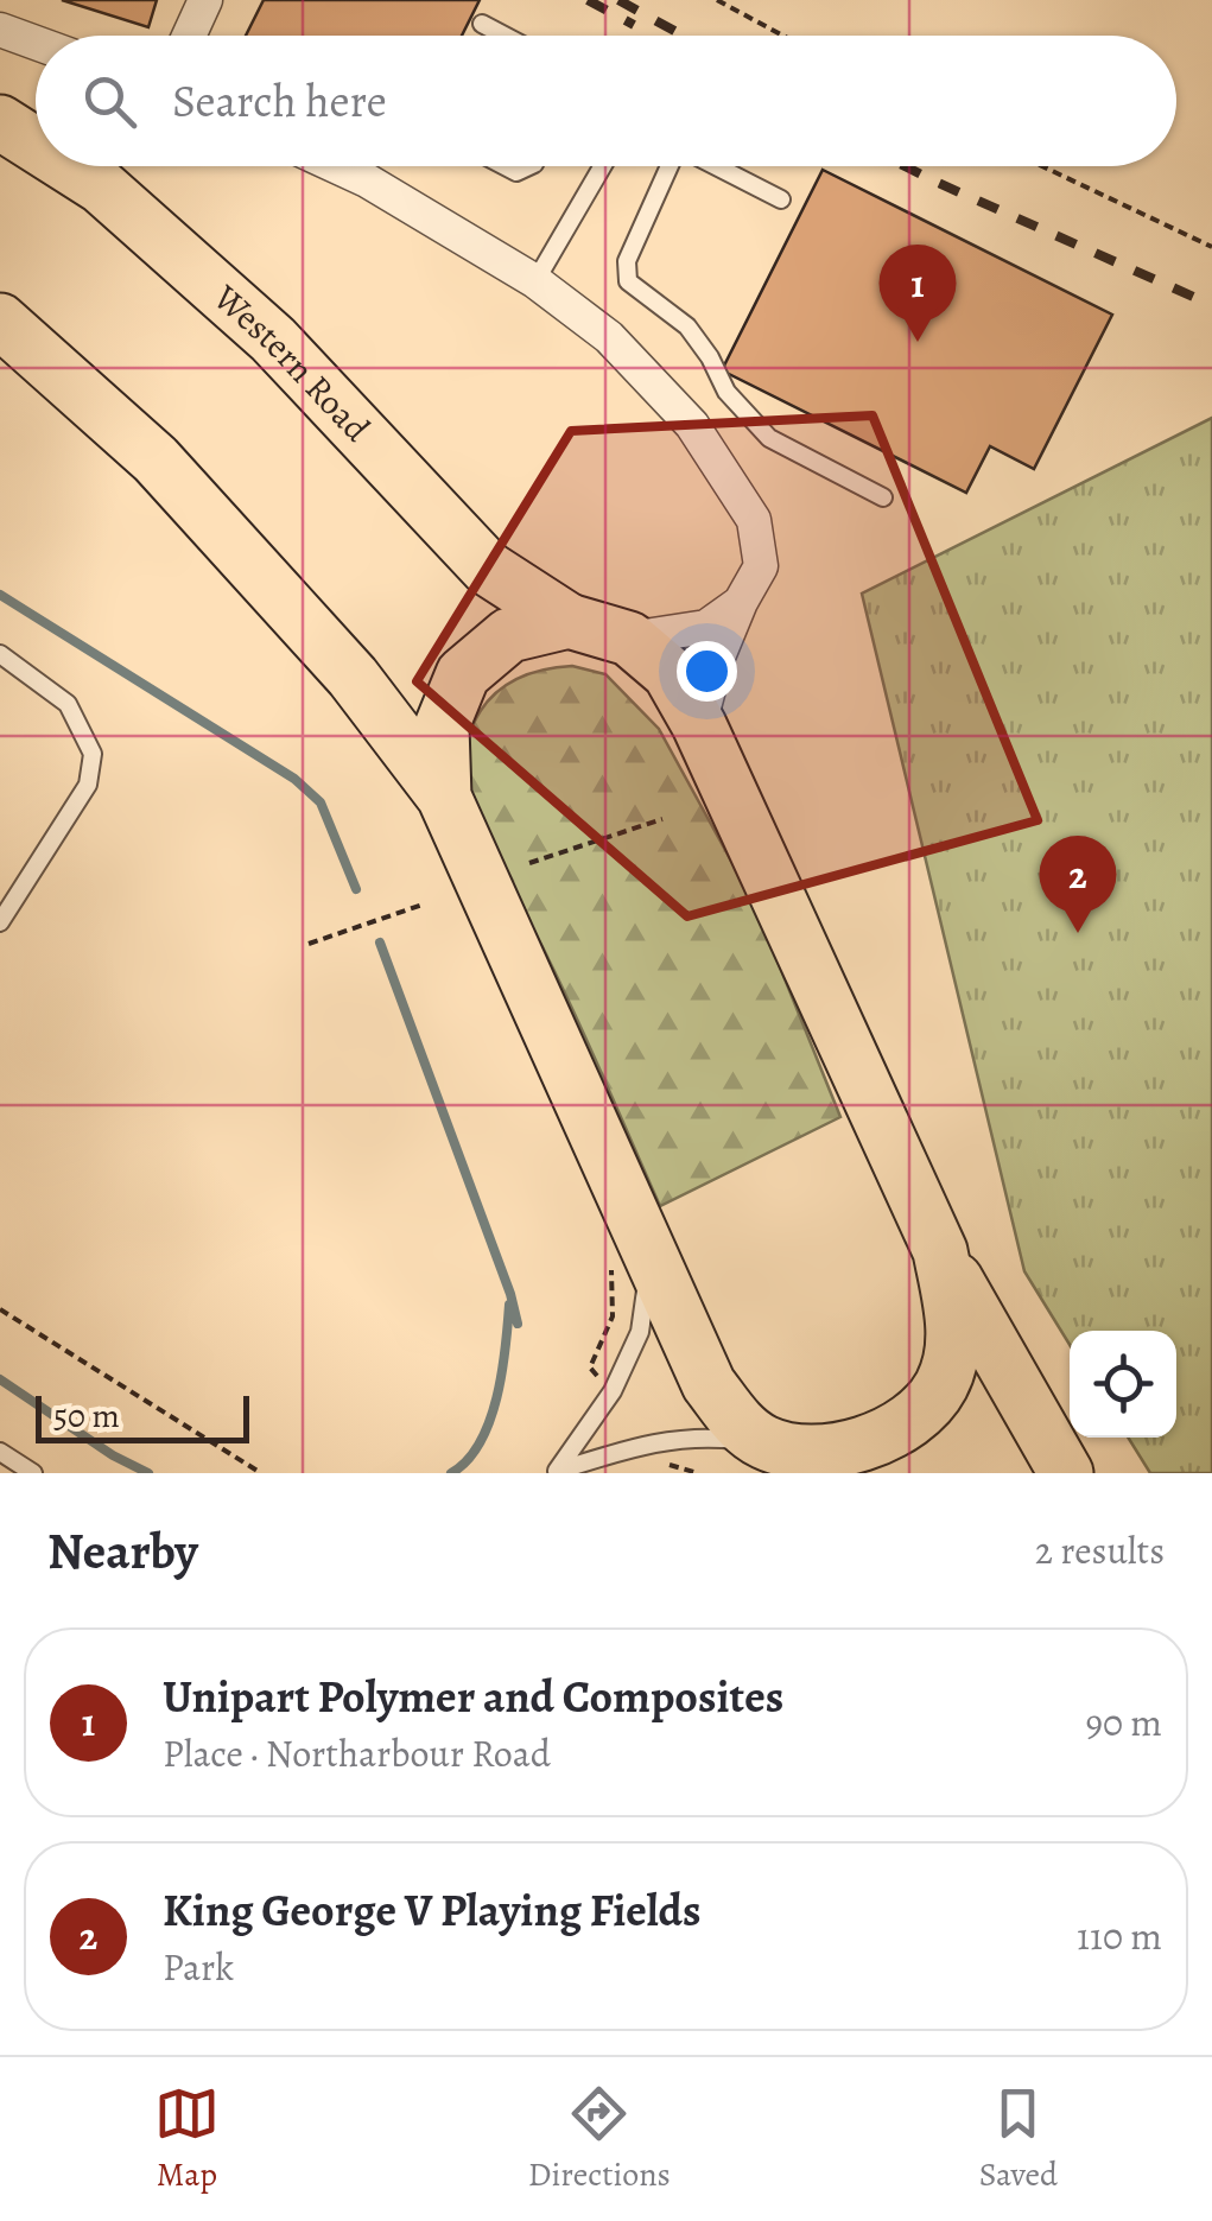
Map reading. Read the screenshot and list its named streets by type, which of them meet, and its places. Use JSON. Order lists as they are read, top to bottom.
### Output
{
  "streets": {
    "main road": ["Western Road"]
  },
  "scale_bar": "50 m",
  "page": {
    "search": "Search here",
    "pins": ["1", "2"],
    "scale": "50 m",
    "heading": ["Nearby", "2 results"],
    "list": [
      {
        "mark": "1",
        "name": "Unipart Polymer and Composites",
        "note": "Place · Northarbour Road",
        "value": "90 m"
      },
      {
        "mark": "2",
        "name": "King George V Playing Fields",
        "note": "Park",
        "value": "110 m"
      }
    ],
    "nav": ["Map", "Directions", "Saved"]
  }
}
